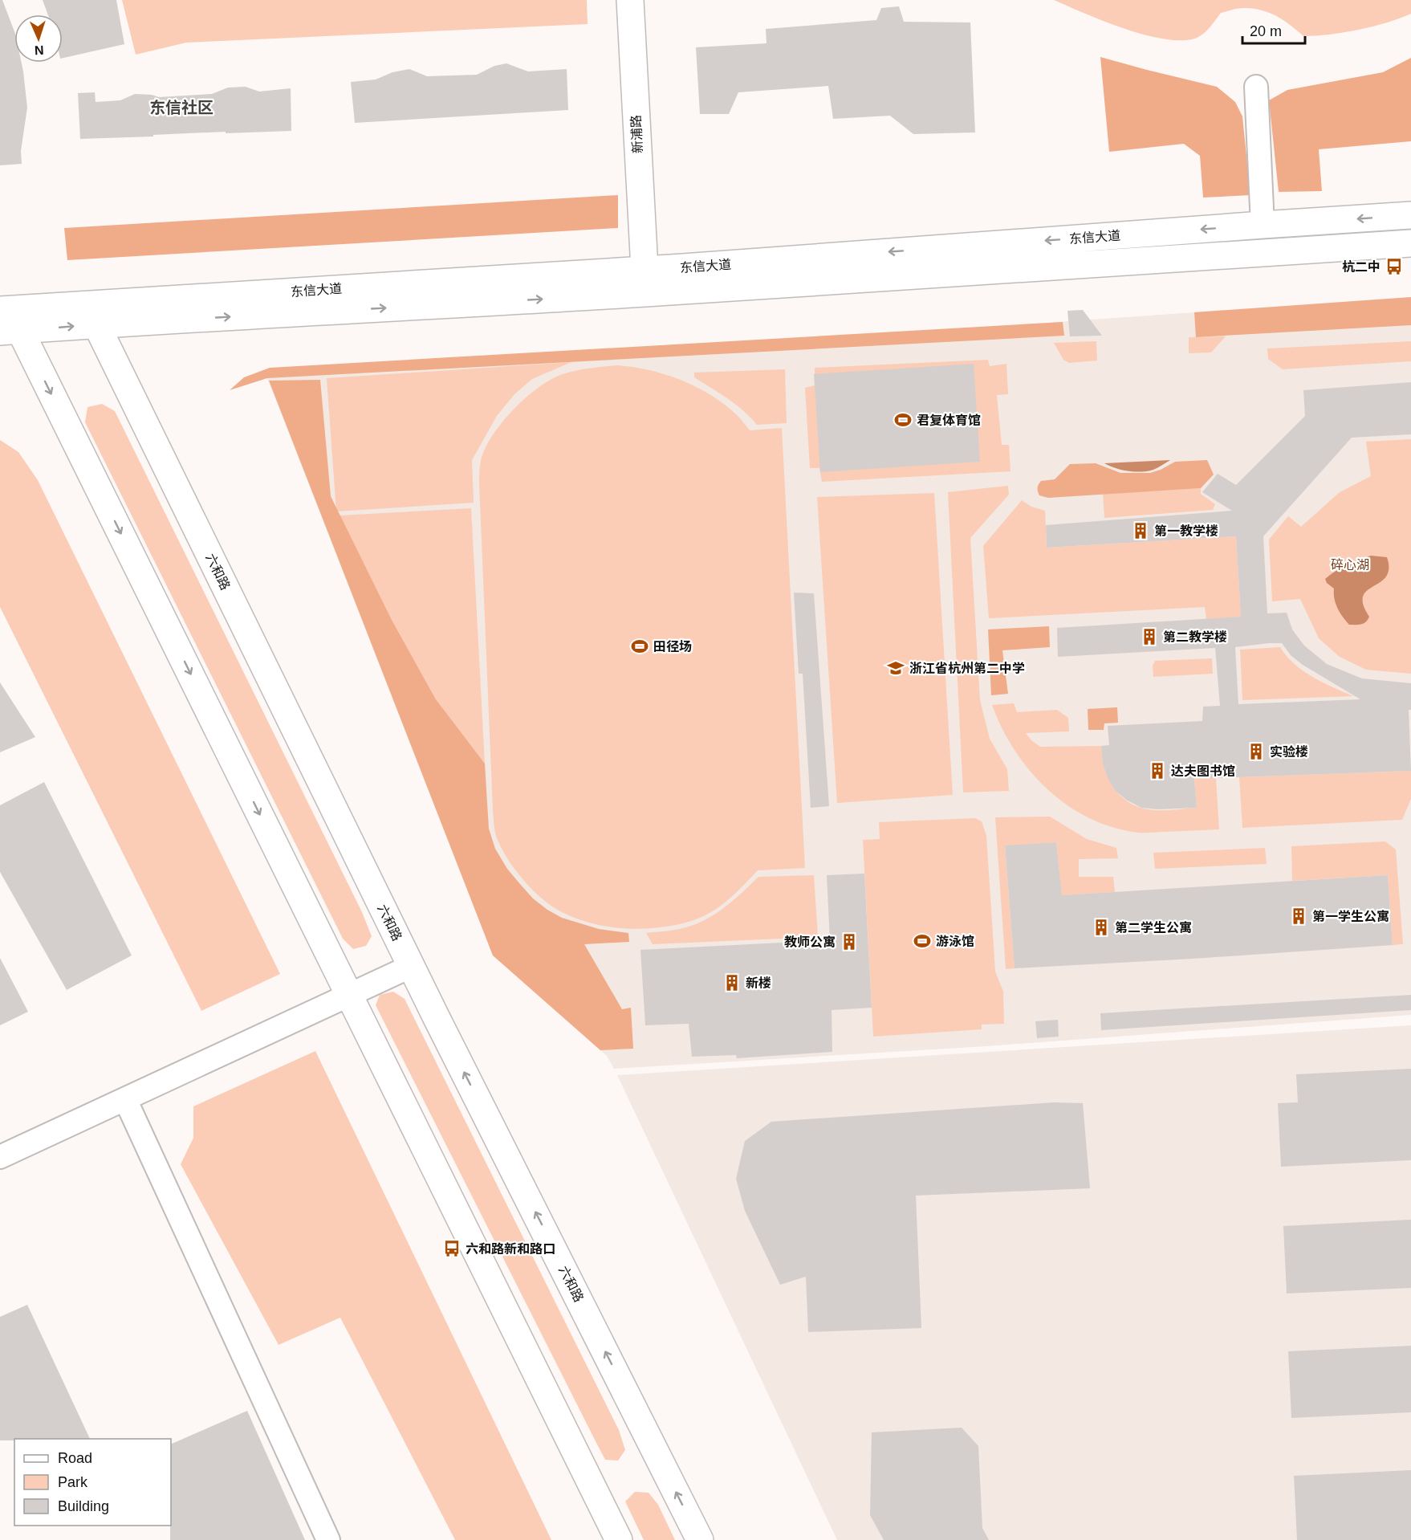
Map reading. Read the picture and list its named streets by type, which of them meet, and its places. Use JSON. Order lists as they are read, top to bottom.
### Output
{
  "streets": {
    "main road": ["新浦路", "东信大道", "六和路"]
  },
  "crossings": [
    ["新浦路", "东信大道"],
    ["东信大道", "六和路"]
  ],
  "districts": ["东信社区"],
  "parks": ["碎心湖"],
  "places": {
    "bus stop": ["杭二中", "六和路新和路口"],
    "sports": ["君复体育馆", "田径场", "游泳馆"],
    "building": [
      "第一教学楼",
      "第二教学楼",
      "实验楼",
      "达夫图书馆",
      "第一学生公寓",
      "第二学生公寓",
      "教师公寓",
      "新楼"
    ],
    "school or university": ["浙江省杭州第二中学"]
  },
  "legend": ["Road", "Park", "Building"],
  "scale_bar": "20 m",
  "north": "bottom"
}
